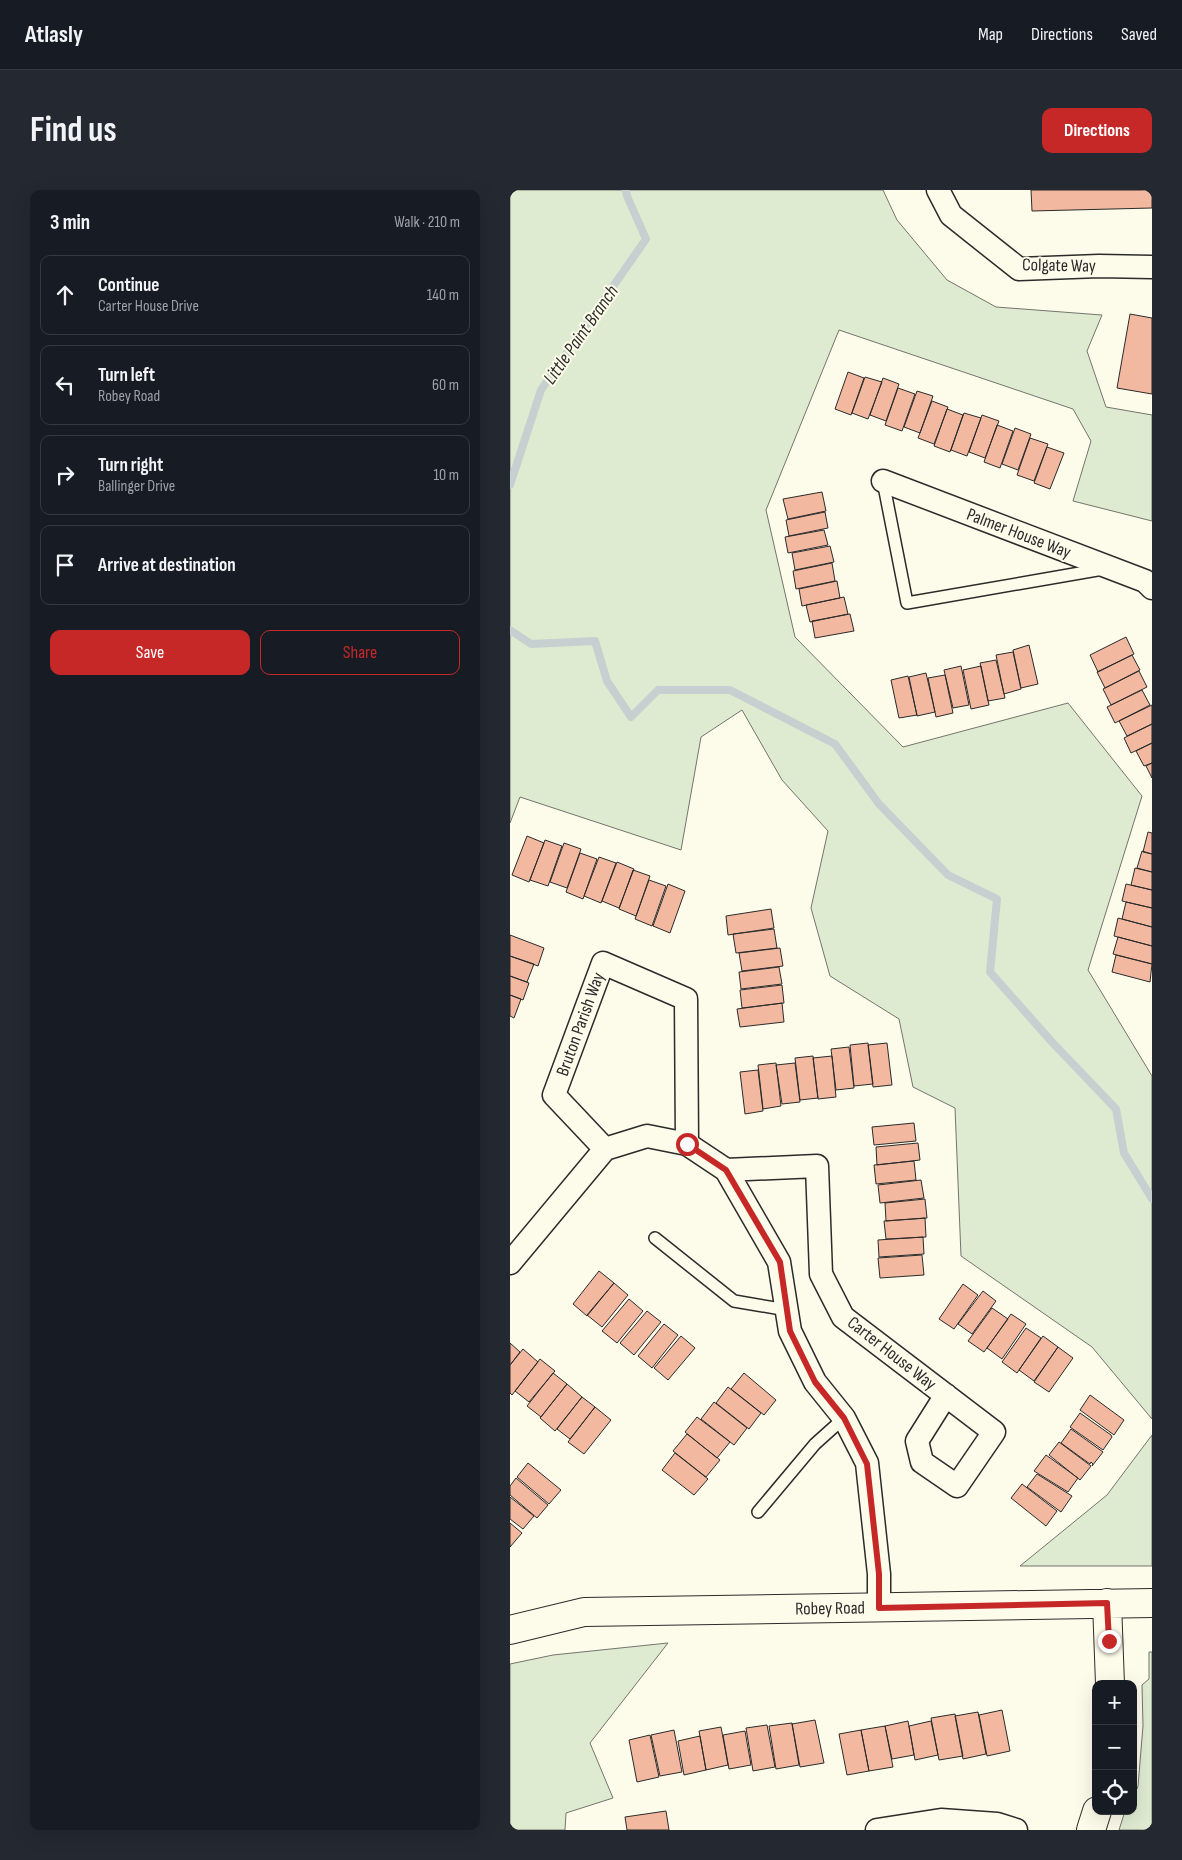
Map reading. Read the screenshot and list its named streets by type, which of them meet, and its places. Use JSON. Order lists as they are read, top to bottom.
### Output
{
  "streets": {
    "street": [
      "Colgate Way",
      "Palmer House Way",
      "Bruton Parish Way",
      "Carter House Way",
      "Robey Road"
    ]
  },
  "water": ["Little Paint Branch"],
  "page": {
    "header": "Atlasly",
    "nav": ["Map", "Directions", "Saved"],
    "buttons": [
      "Directions",
      ["Save", "Share"]
    ],
    "title": "Find us",
    "heading": ["3 min", "Walk · 210 m"],
    "list": [
      ["Continue", "Carter House Drive", "140 m"],
      ["Turn left", "Robey Road", "60 m"],
      ["Turn right", "Ballinger Drive", "10 m"],
      "Arrive at destination"
    ],
    "map_buttons": ["+", "−"]
  }
}
